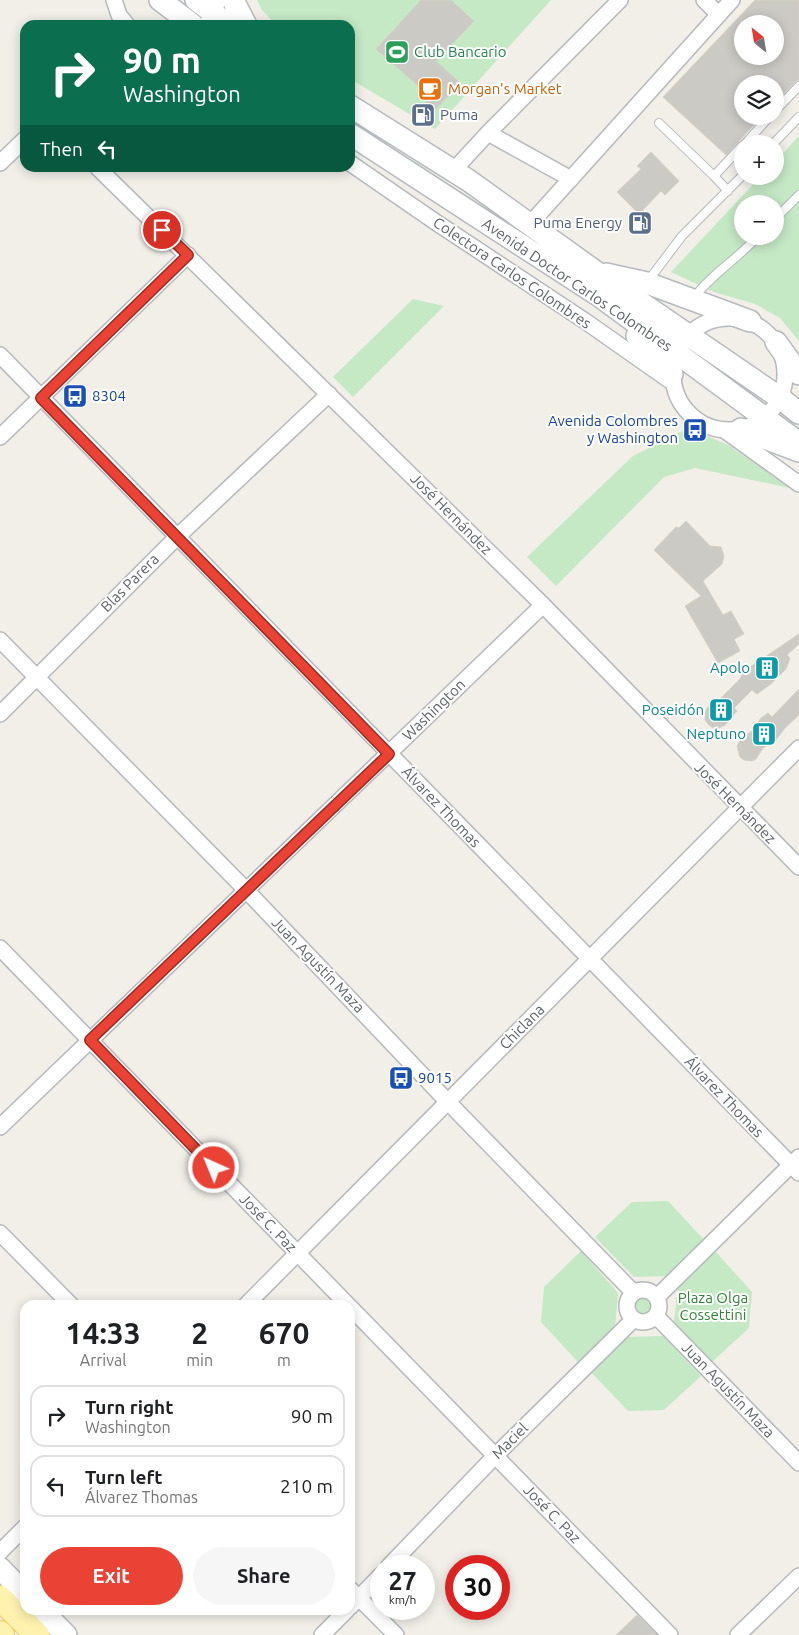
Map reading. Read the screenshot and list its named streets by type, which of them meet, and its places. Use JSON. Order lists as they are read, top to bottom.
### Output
{
  "streets": {
    "main road": ["Avenida Doctor Carlos Colombres"],
    "street": [
      "Colectora Carlos Colombres",
      "José Hernández",
      "Blas Parera",
      "Washington",
      "Álvarez Thomas",
      "Juan Agustín Maza",
      "Chiclana",
      "José C. Paz",
      "Maciel"
    ]
  },
  "crossings": [
    ["José Hernández", "Blas Parera"],
    ["José Hernández", "Washington"],
    ["José Hernández", "Chiclana"],
    ["Blas Parera", "Álvarez Thomas"],
    ["Blas Parera", "Juan Agustín Maza"],
    ["Washington", "Álvarez Thomas"],
    ["Washington", "Juan Agustín Maza"],
    ["Washington", "José C. Paz"],
    ["Álvarez Thomas", "Chiclana"],
    ["Juan Agustín Maza", "Chiclana"],
    ["Juan Agustín Maza", "Maciel"],
    ["Chiclana", "José C. Paz"],
    ["José C. Paz", "Maciel"]
  ],
  "parks": ["Plaza Olga Cossettini"],
  "places": {
    "sports": ["Club Bancario"],
    "cafe": ["Morgan's Market"],
    "fuel station": ["Puma", "Puma Energy"],
    "bus stop": ["8304", "Avenida Colombres y Washington", "9015"],
    "building": ["Apolo", "Poseidón", "Neptuno"]
  },
  "north": "top left",
  "page": {
    "map_buttons": ["+", "−"],
    "turn": ["90 m", "Washington"],
    "then": "Then",
    "eta": [
      "14:33",
      "Arrival",
      "2",
      "min",
      "670",
      "m"
    ],
    "list": [
      {
        "name": "Turn right",
        "note": "Washington",
        "value": "90 m"
      },
      {
        "name": "Turn left",
        "note": "Álvarez Thomas",
        "value": "210 m"
      }
    ],
    "buttons": ["Exit", "Share"],
    "speed": "27 km/h",
    "limit": "30"
  }
}
